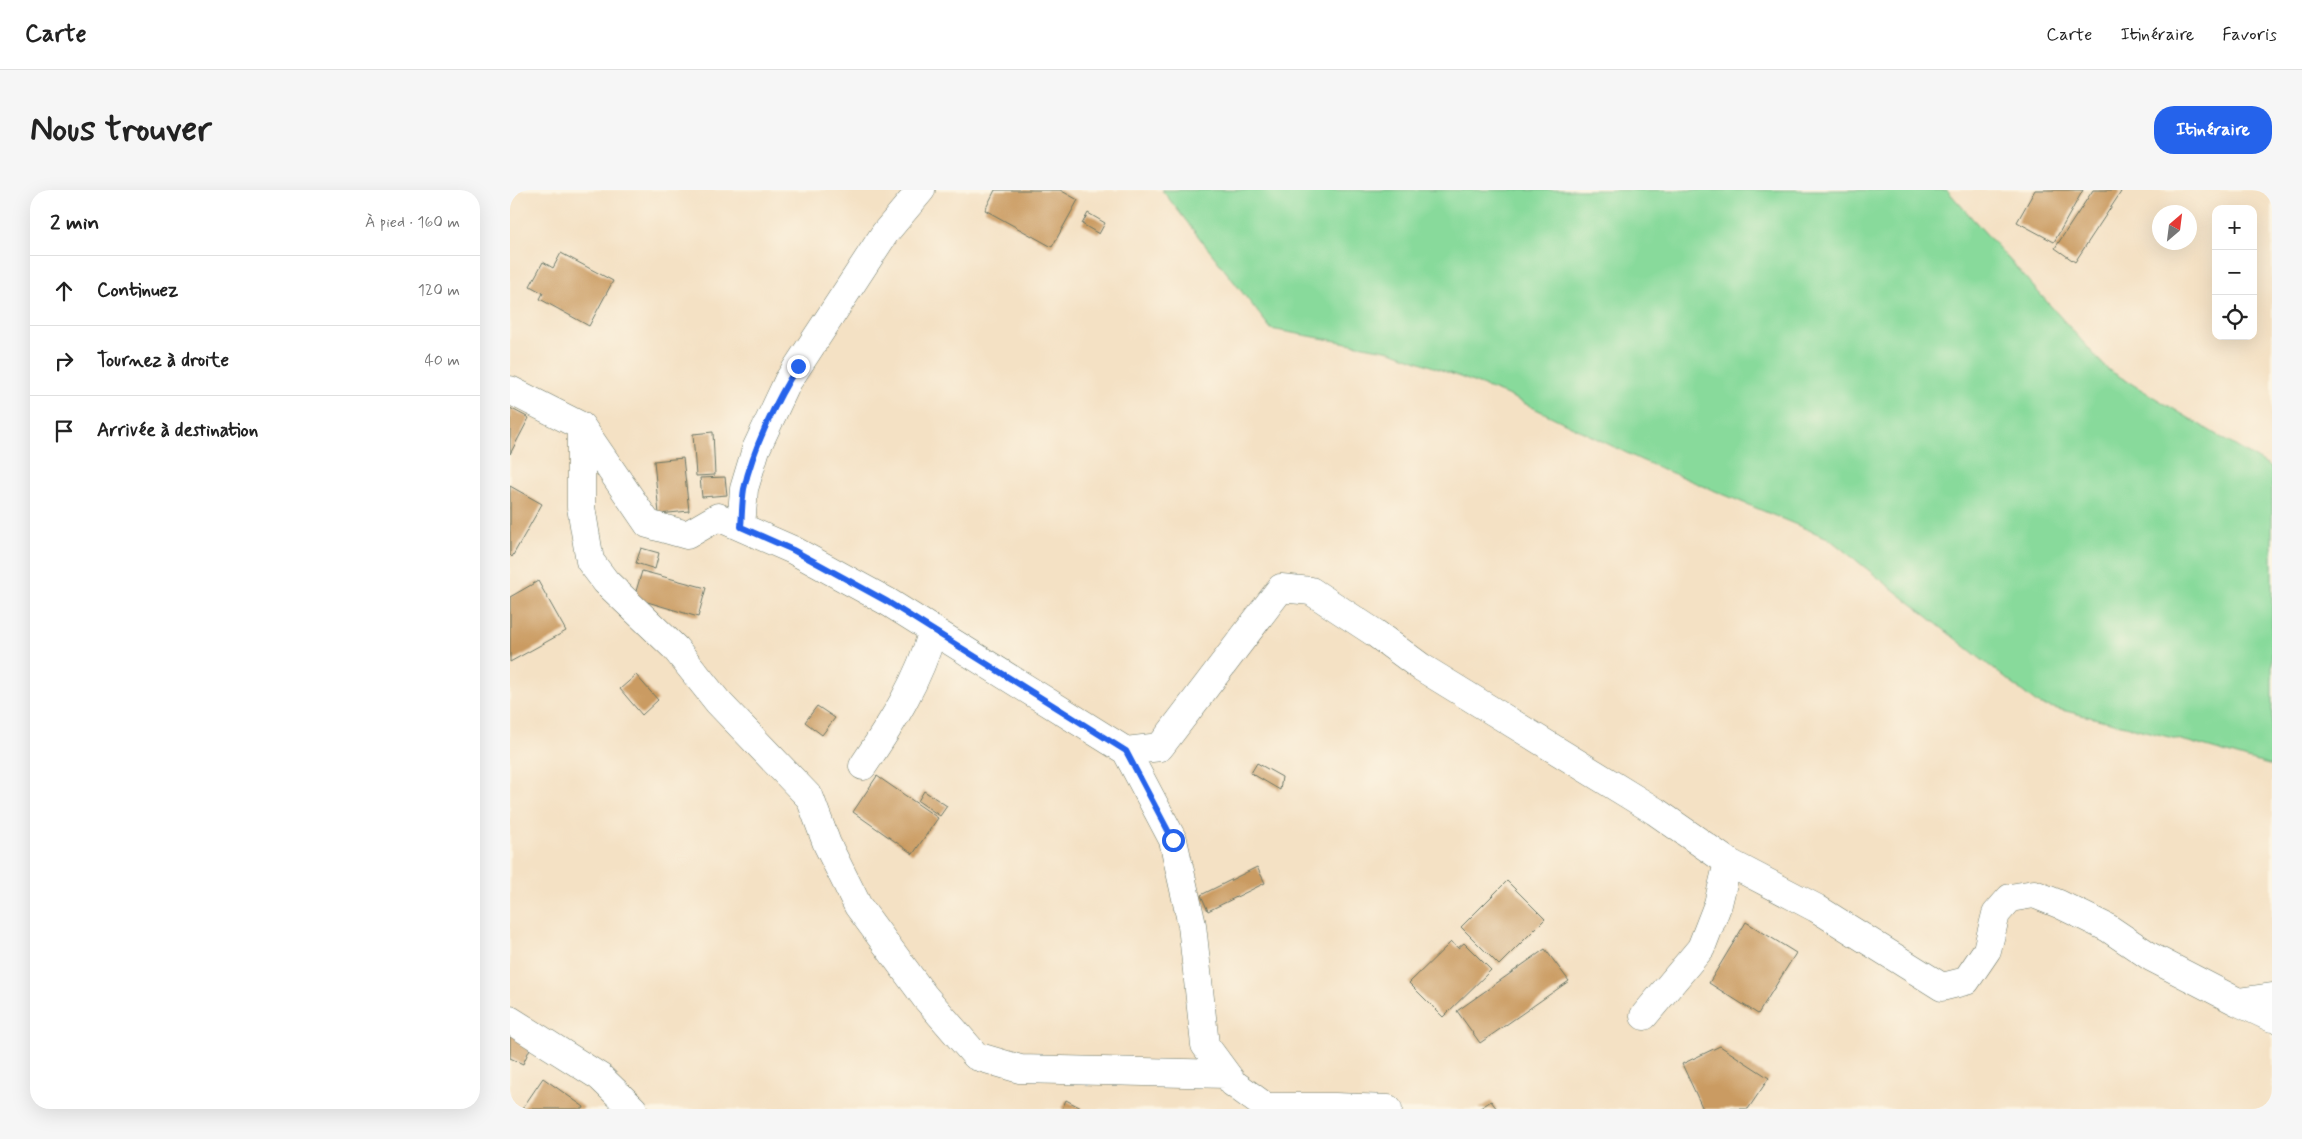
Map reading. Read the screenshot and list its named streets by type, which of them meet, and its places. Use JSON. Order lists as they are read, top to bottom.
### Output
{
  "north": "top right",
  "page": {
    "header": "Carte",
    "nav": ["Carte", "Itinéraire", "Favoris"],
    "buttons": "Itinéraire",
    "title": "Nous trouver",
    "heading": ["2 min", "À pied · 160 m"],
    "map_buttons": ["+", "−"],
    "list": [
      ["Continuez", "120 m"],
      ["Tournez à droite", "40 m"],
      "Arrivée à destination"
    ]
  }
}
